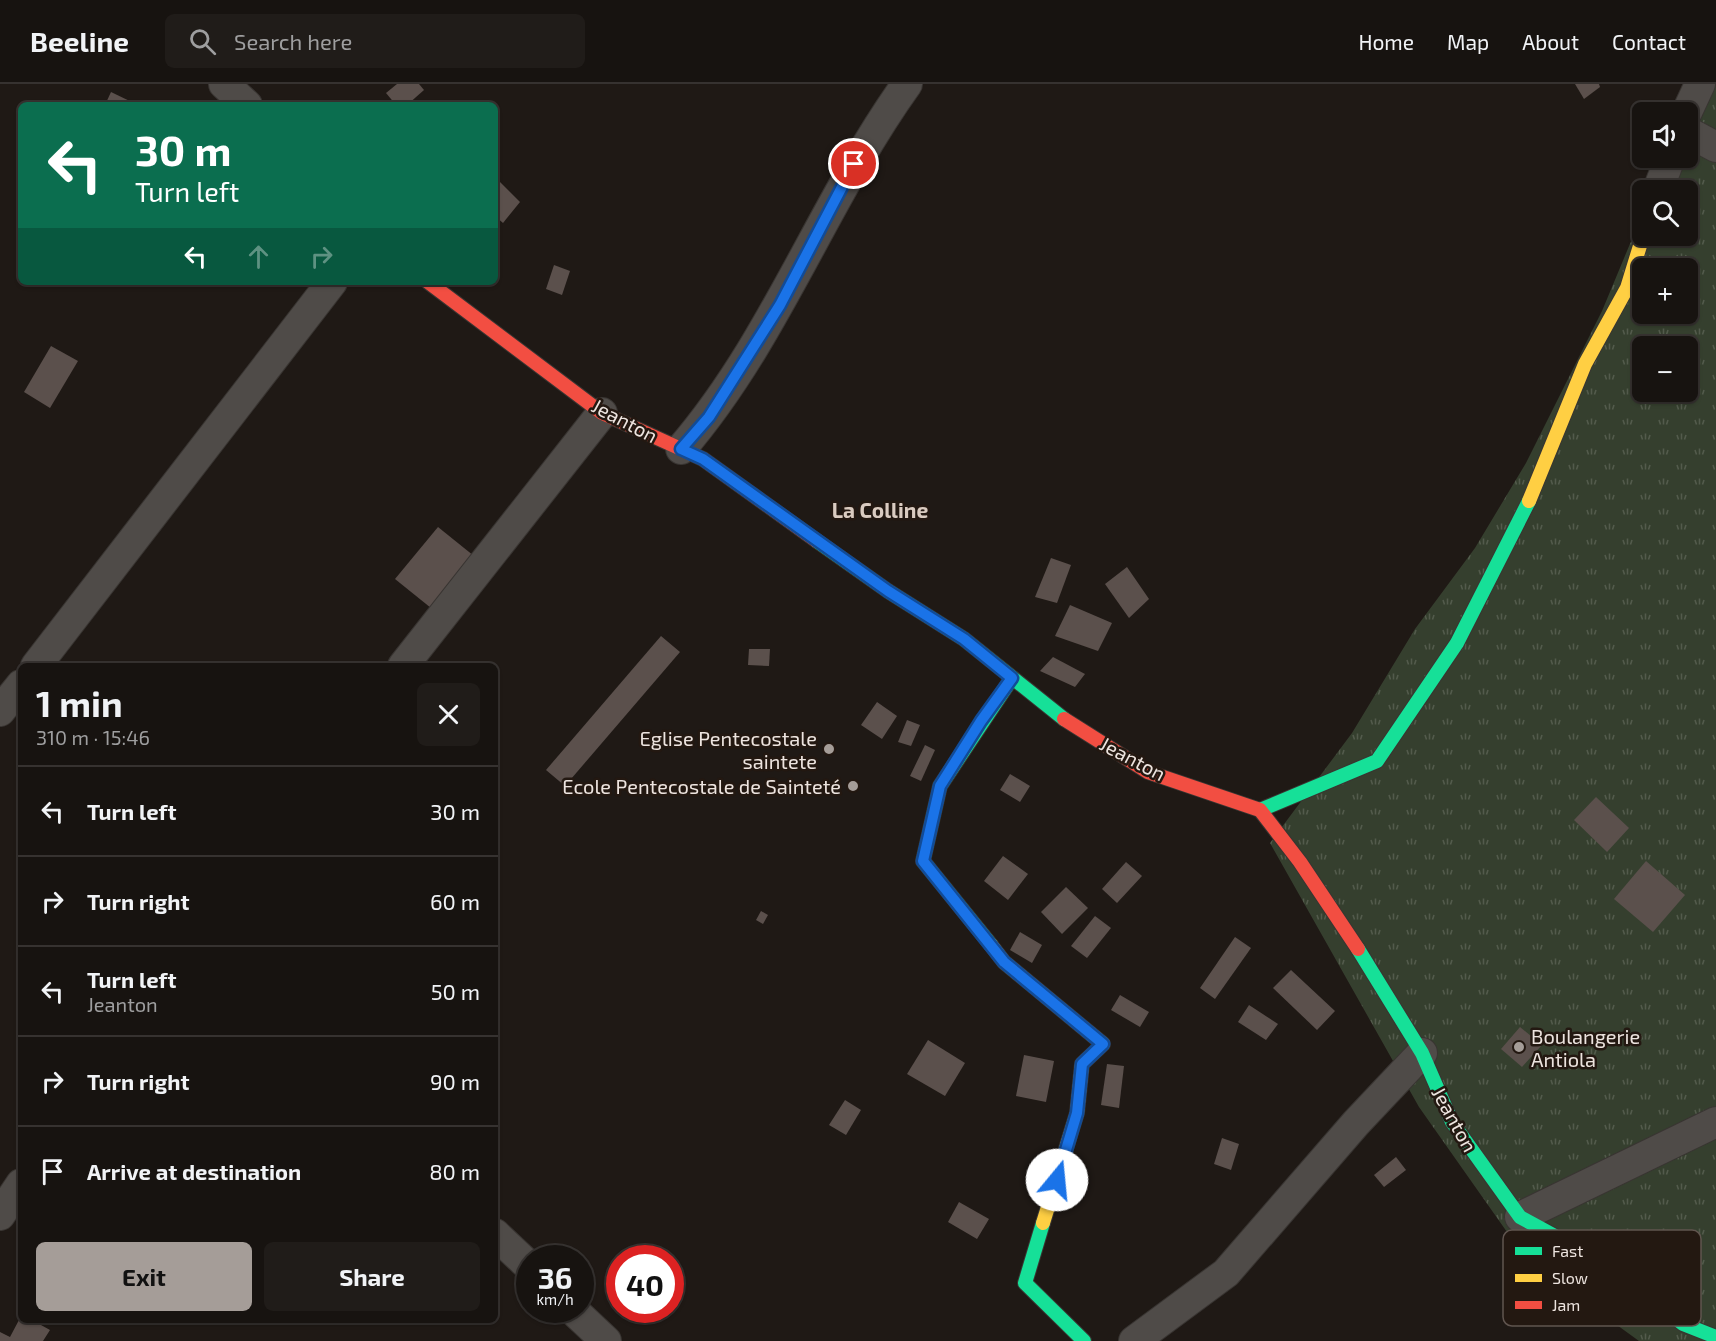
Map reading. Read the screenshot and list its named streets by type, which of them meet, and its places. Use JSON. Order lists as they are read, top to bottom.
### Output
{
  "streets": {
    "street": ["Jeanton"]
  },
  "districts": ["La Colline"],
  "places": ["Eglise Pentecostale saintete", "Ecole Pentecostale de Sainteté", "Boulangerie Antiola"],
  "legend": ["Fast", "Slow", "Jam"],
  "page": {
    "header": "Beeline",
    "search": "Search here",
    "nav": [
      "Home",
      "Map",
      "About",
      "Contact"
    ],
    "map_buttons": ["+", "−"],
    "turn": ["30 m", "Turn left"],
    "heading": ["1 min", "310 m · 15:46"],
    "list": [
      {
        "name": "Turn left",
        "value": "30 m"
      },
      {
        "name": "Turn right",
        "value": "60 m"
      },
      {
        "name": "Turn left",
        "note": "Jeanton",
        "value": "50 m"
      },
      {
        "name": "Turn right",
        "value": "90 m"
      },
      {
        "name": "Arrive at destination",
        "value": "80 m"
      }
    ],
    "buttons": ["Exit", "Share"],
    "speed": "36 km/h",
    "limit": "40"
  }
}
